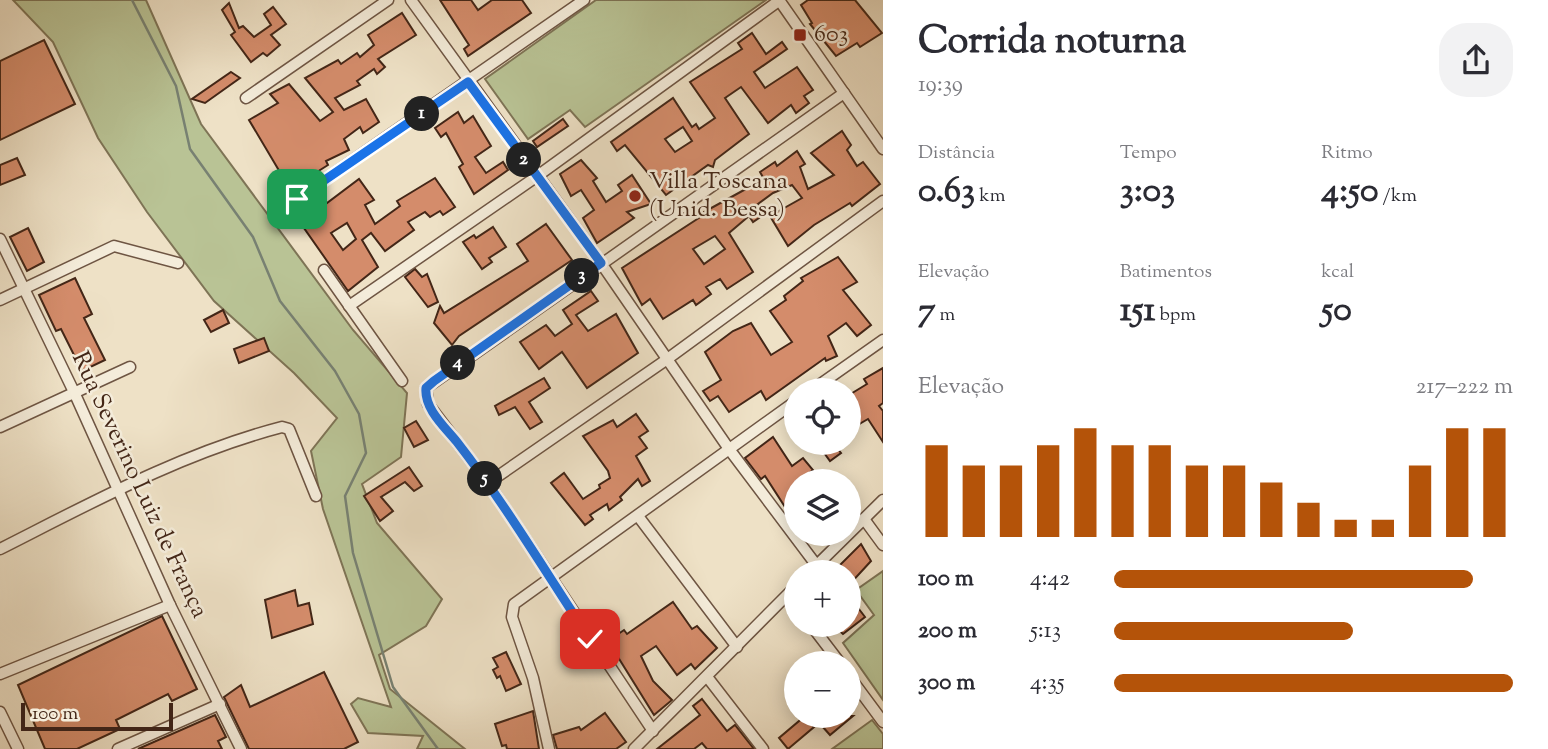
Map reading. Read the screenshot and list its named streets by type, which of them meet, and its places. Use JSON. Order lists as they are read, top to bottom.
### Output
{
  "streets": {
    "street": ["Rua Severino Luiz de França"]
  },
  "places": {
    "transit": ["603"],
    "other": ["Villa Toscana (Unid. Bessa)"]
  },
  "scale_bar": "100 m",
  "page": {
    "heading": ["Corrida noturna", "19:39"],
    "pins": [
      "1",
      "2",
      "3",
      "4",
      "5"
    ],
    "stats": [
      ["Distância", "0.63 km"],
      ["Tempo", "3:03"],
      ["Ritmo", "4:50 /km"],
      ["Elevação", "7 m"],
      ["Batimentos", "151 bpm"],
      ["kcal", "50"]
    ],
    "chart": ["Elevação", "217–222 m"],
    "map_buttons": ["+", "−"],
    "list": [
      {
        "name": "100 m",
        "note": "4:42"
      },
      {
        "name": "200 m",
        "note": "5:13"
      },
      {
        "name": "300 m",
        "note": "4:35"
      }
    ],
    "scale": "100 m"
  }
}
